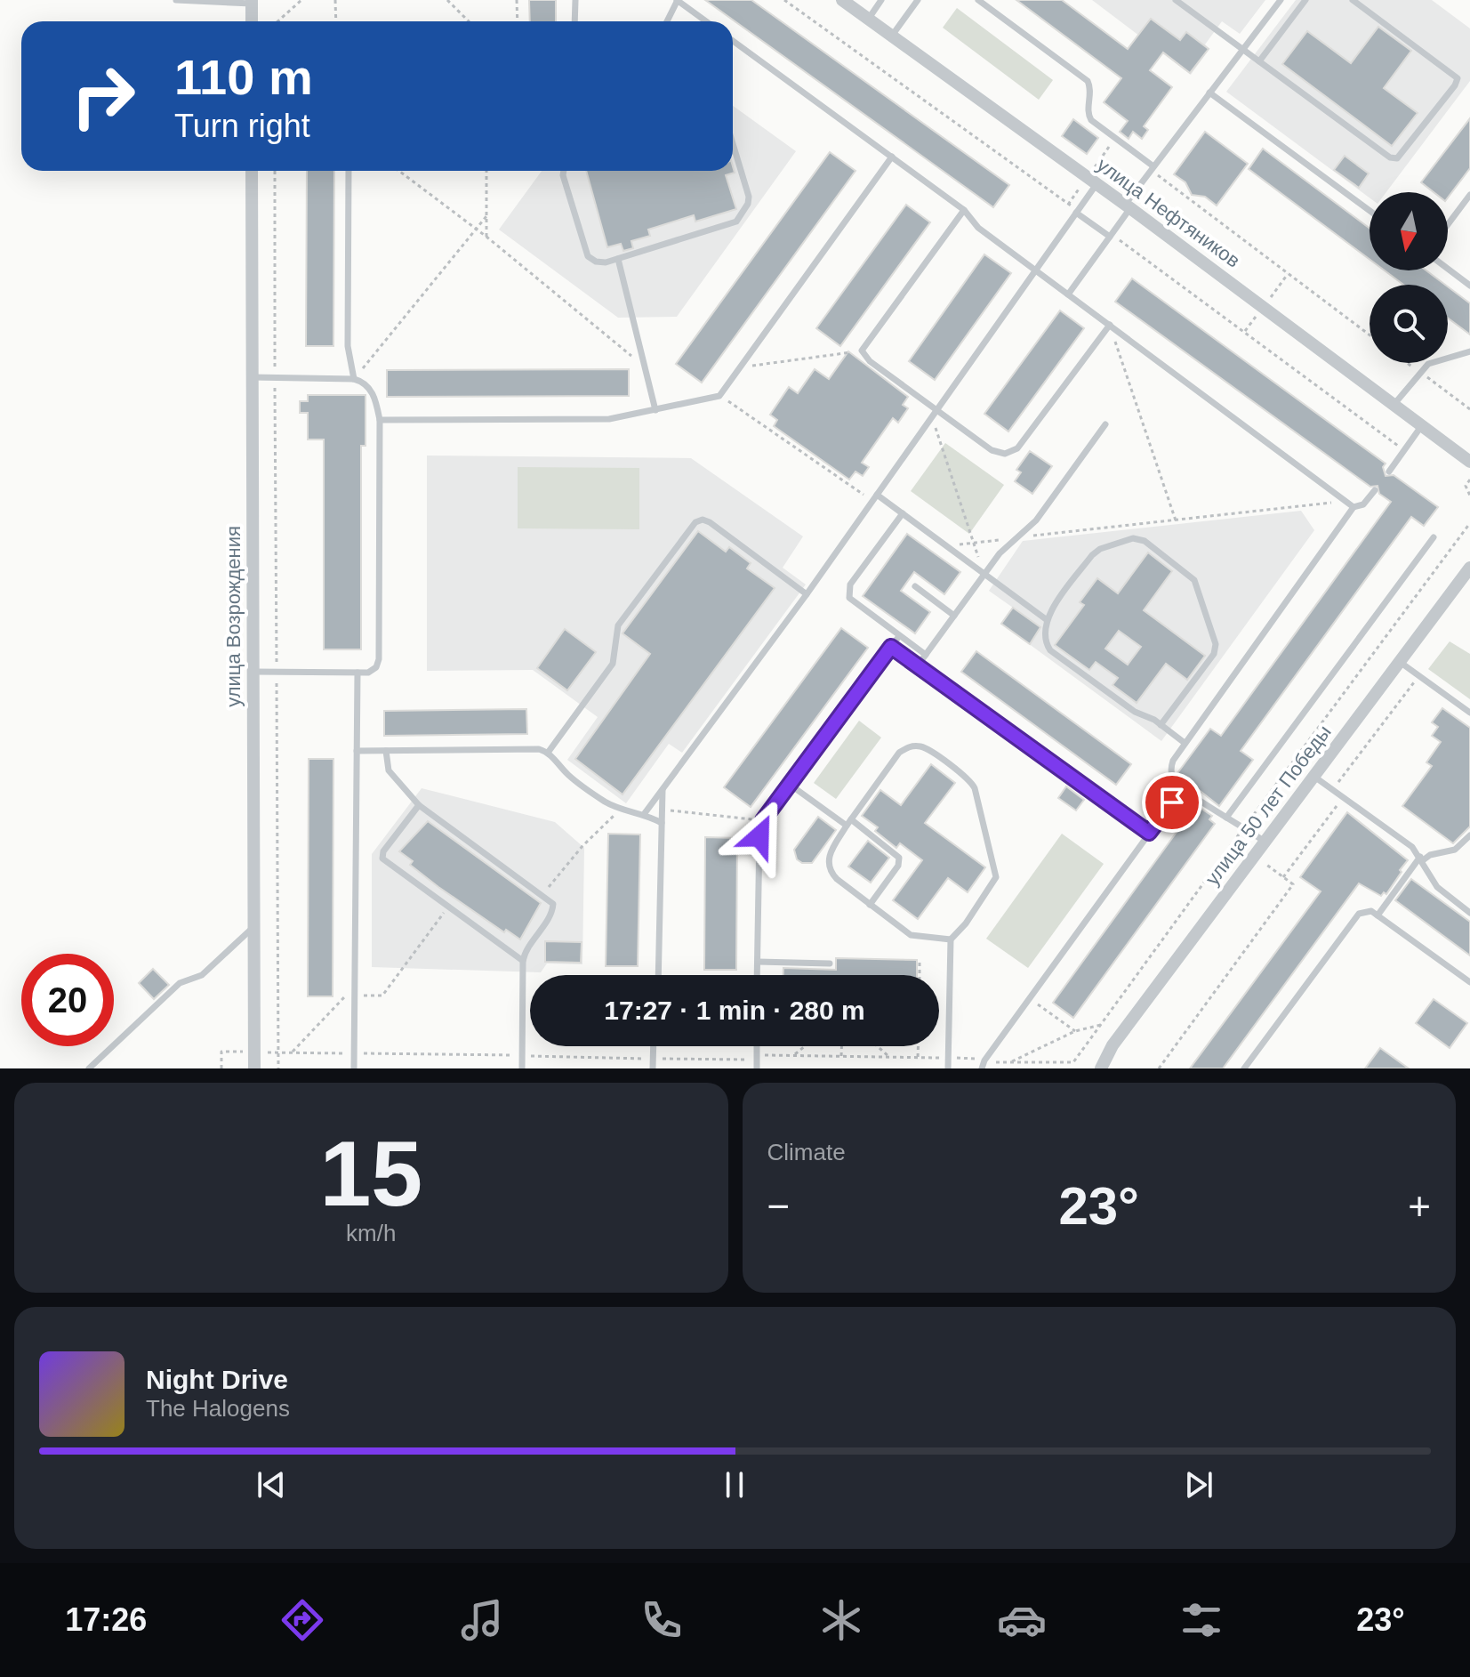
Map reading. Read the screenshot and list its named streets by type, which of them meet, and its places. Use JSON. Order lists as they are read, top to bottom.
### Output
{
  "streets": {
    "street": ["улица Нефтяников", "улица Возрождения", "улица 50 лет Победы"]
  },
  "north": "bottom",
  "page": {
    "turn": ["110 m", "Turn right"],
    "limit": "20",
    "trip": "17:27 · 1 min · 280 m",
    "tile": [
      ["15", "km/h"],
      "Climate"
    ],
    "heat": ["−", "23°", "+"],
    "song": ["Night Drive", "The Halogens"],
    "tabs": ["17:26", "23°"]
  }
}
